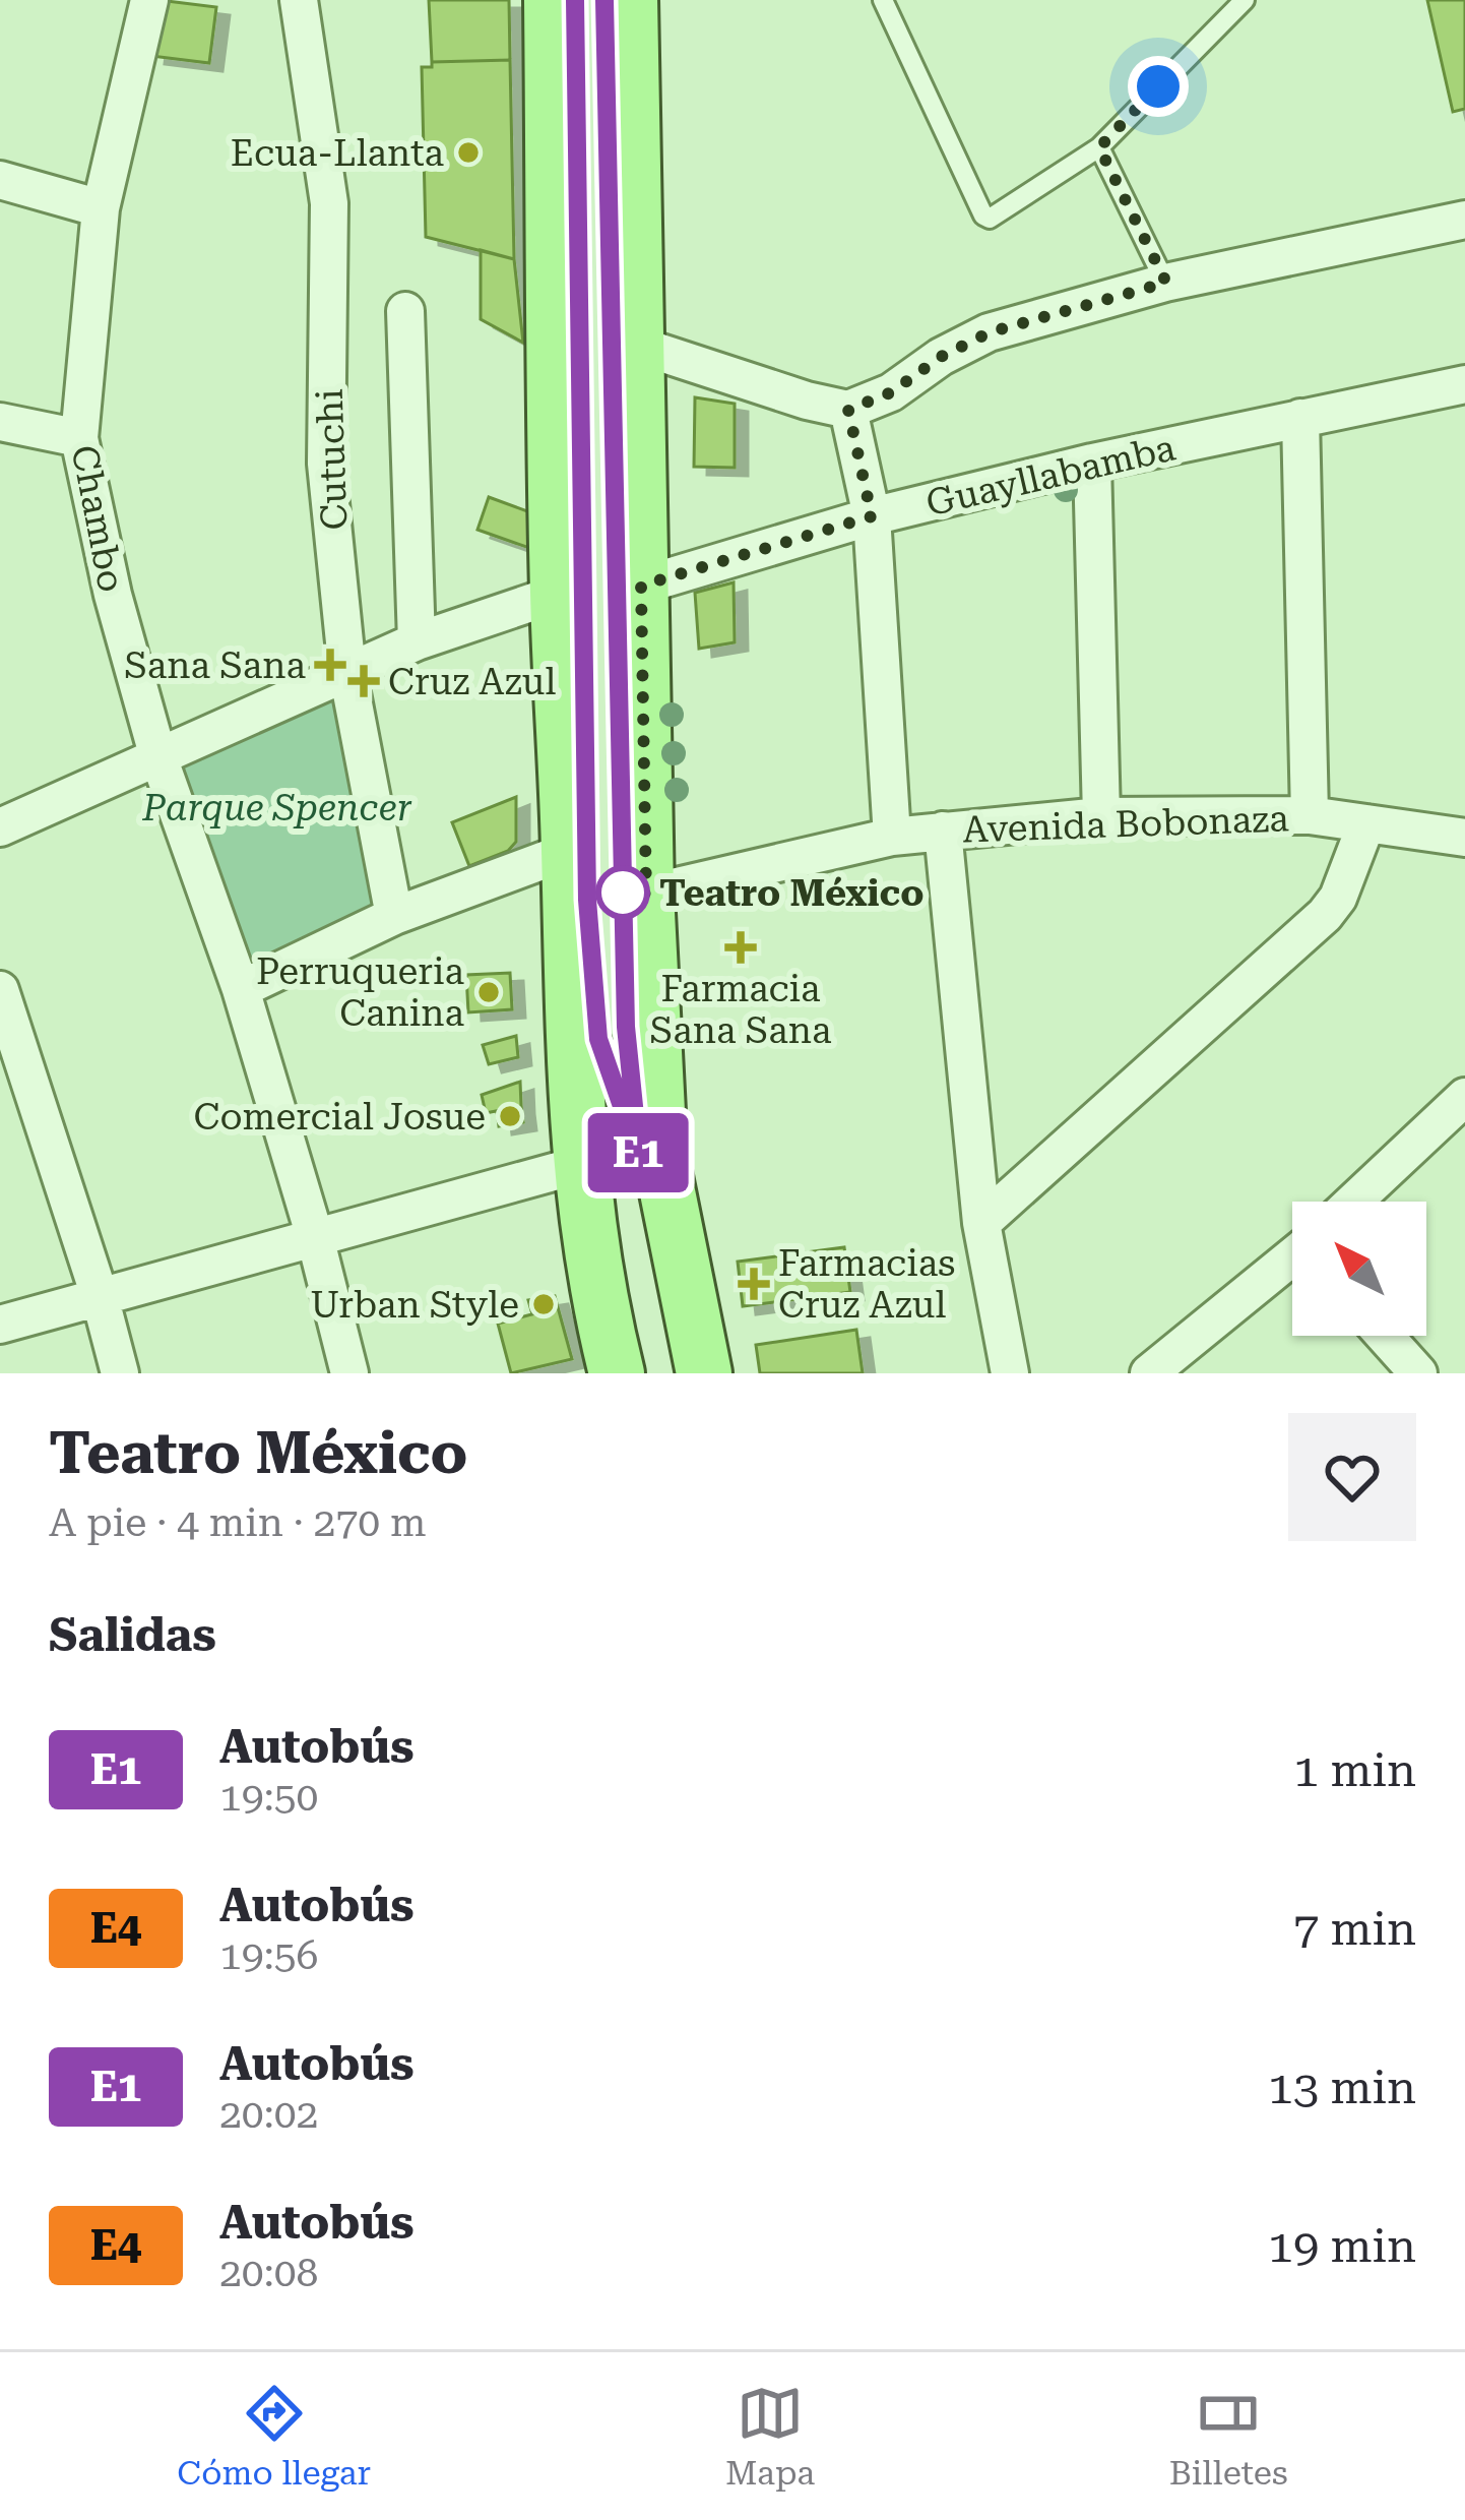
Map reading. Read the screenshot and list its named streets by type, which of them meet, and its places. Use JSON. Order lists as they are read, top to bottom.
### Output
{
  "streets": {
    "street": [
      "Cutuchi",
      "Guayllabamba",
      "Chambo",
      "Avenida Bobonaza"
    ]
  },
  "parks": ["Parque Spencer"],
  "places": {
    "other": [
      "Ecua-Llanta",
      "Teatro México",
      "Perruqueria Canina",
      "Comercial Josue",
      "Urban Style"
    ],
    "health": [
      "Sana Sana",
      "Cruz Azul",
      "Farmacia Sana Sana",
      "Farmacias Cruz Azul"
    ]
  },
  "lines": ["bus line E1"],
  "north": "top left",
  "page": {
    "on_map": "E1",
    "heading": [
      ["Teatro México", "A pie · 4 min · 270 m"],
      "Salidas"
    ],
    "list": [
      {
        "mark": "E1",
        "name": "Autobús",
        "note": "19:50",
        "value": "1 min"
      },
      {
        "mark": "E4",
        "name": "Autobús",
        "note": "19:56",
        "value": "7 min"
      },
      {
        "mark": "E1",
        "name": "Autobús",
        "note": "20:02",
        "value": "13 min"
      },
      {
        "mark": "E4",
        "name": "Autobús",
        "note": "20:08",
        "value": "19 min"
      }
    ],
    "tabs": ["Cómo llegar", "Mapa", "Billetes"]
  }
}
